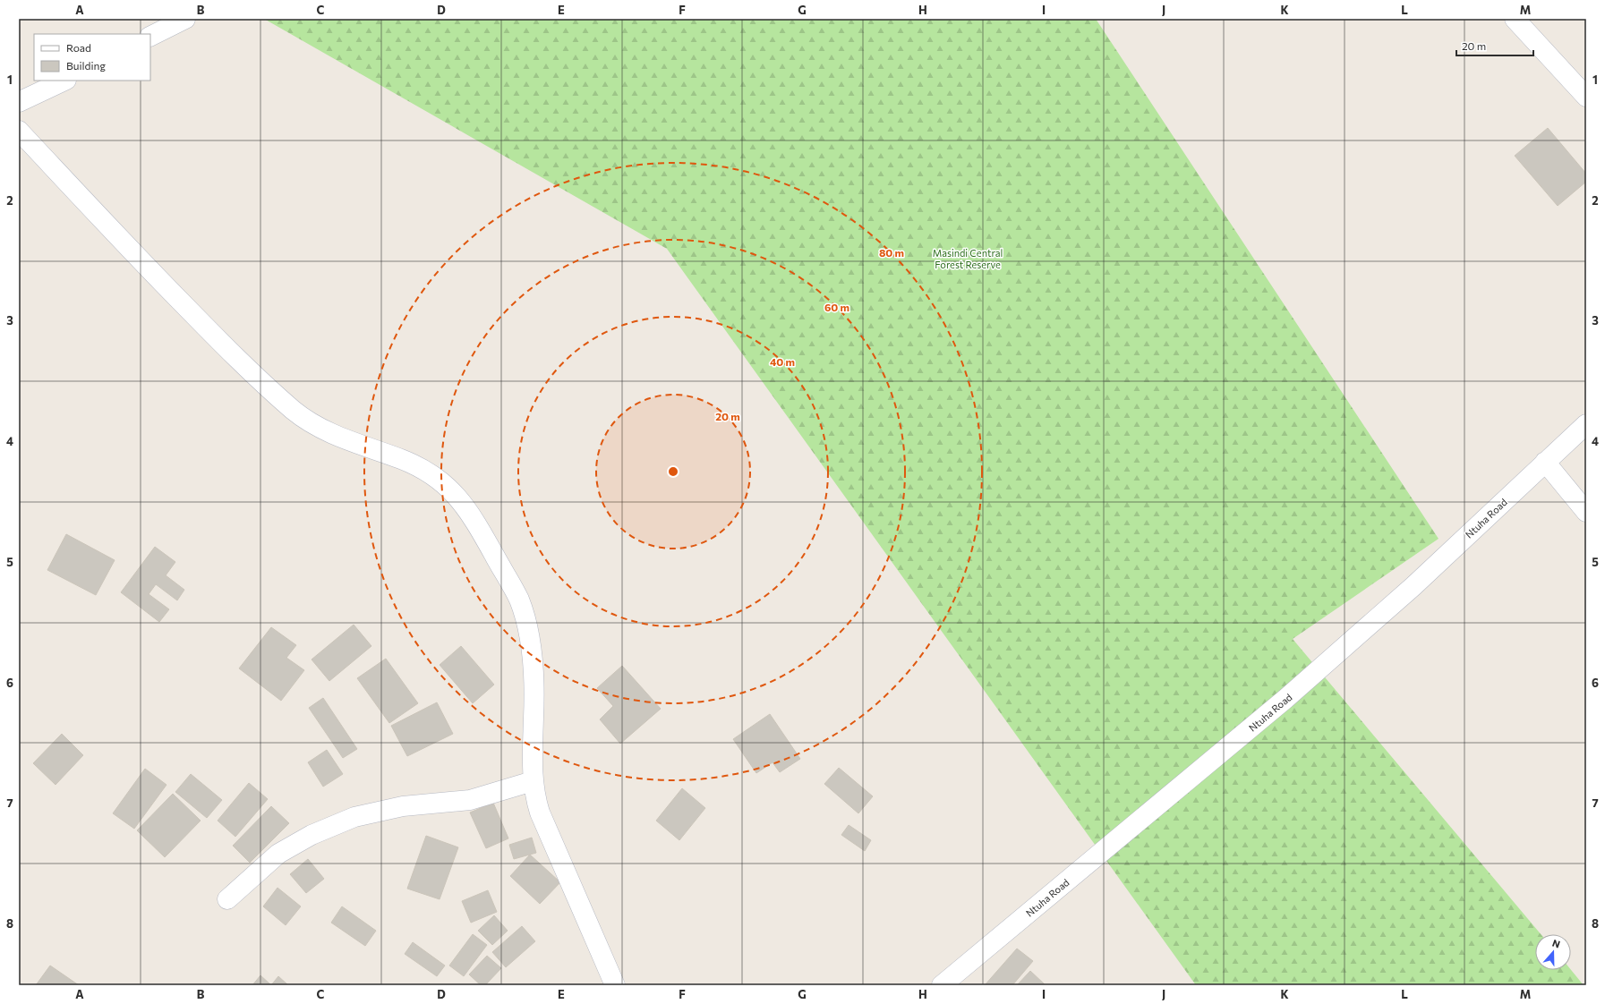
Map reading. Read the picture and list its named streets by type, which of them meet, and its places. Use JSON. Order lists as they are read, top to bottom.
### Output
{
  "streets": {
    "street": ["Ntuha Road"]
  },
  "parks": ["Masindi Central Forest Reserve"],
  "legend": ["Road", "Building"],
  "scale_bar": "20 m",
  "north": "top",
  "grid": {
    "columns": [
      "A",
      "B",
      "C",
      "D",
      "E",
      "F",
      "G",
      "H",
      "I",
      "J",
      "K",
      "L",
      "M"
    ],
    "rows": [
      "1",
      "2",
      "3",
      "4",
      "5",
      "6",
      "7",
      "8"
    ]
  },
  "rings": [
    "80 m",
    "60 m",
    "40 m",
    "20 m"
  ]
}
